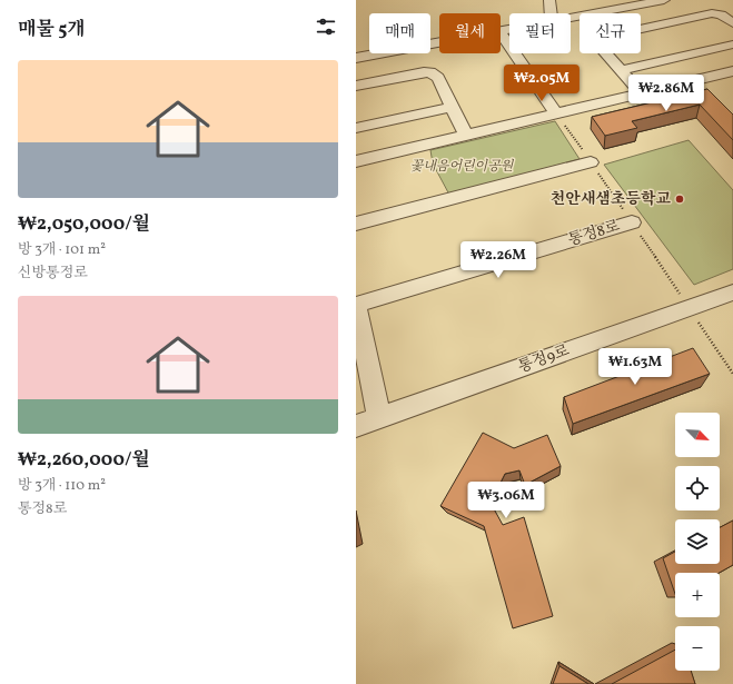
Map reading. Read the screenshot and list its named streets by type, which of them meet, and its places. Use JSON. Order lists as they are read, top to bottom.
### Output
{
  "streets": {
    "street": ["통정8로", "통정9로"]
  },
  "crossings": [
    ["통정8로", "통정9로"]
  ],
  "parks": ["꽃내음어린이공원"],
  "places": ["천안새샘초등학교"],
  "north": "bottom right",
  "page": {
    "heading": "매물 5개",
    "chip": [
      "매매",
      "월세",
      "필터",
      "신규"
    ],
    "list": [
      {
        "name": "₩2,050,000/월",
        "note": "방 3개 · 101 m² · 신방통정로"
      },
      {
        "name": "₩2,260,000/월",
        "note": "방 3개 · 110 m² · 통정8로"
      }
    ],
    "price": [
      "₩2.05M",
      "₩2.86M",
      "₩2.26M",
      "₩1.63M",
      "₩3.06M"
    ],
    "map_buttons": ["+", "−"]
  }
}
